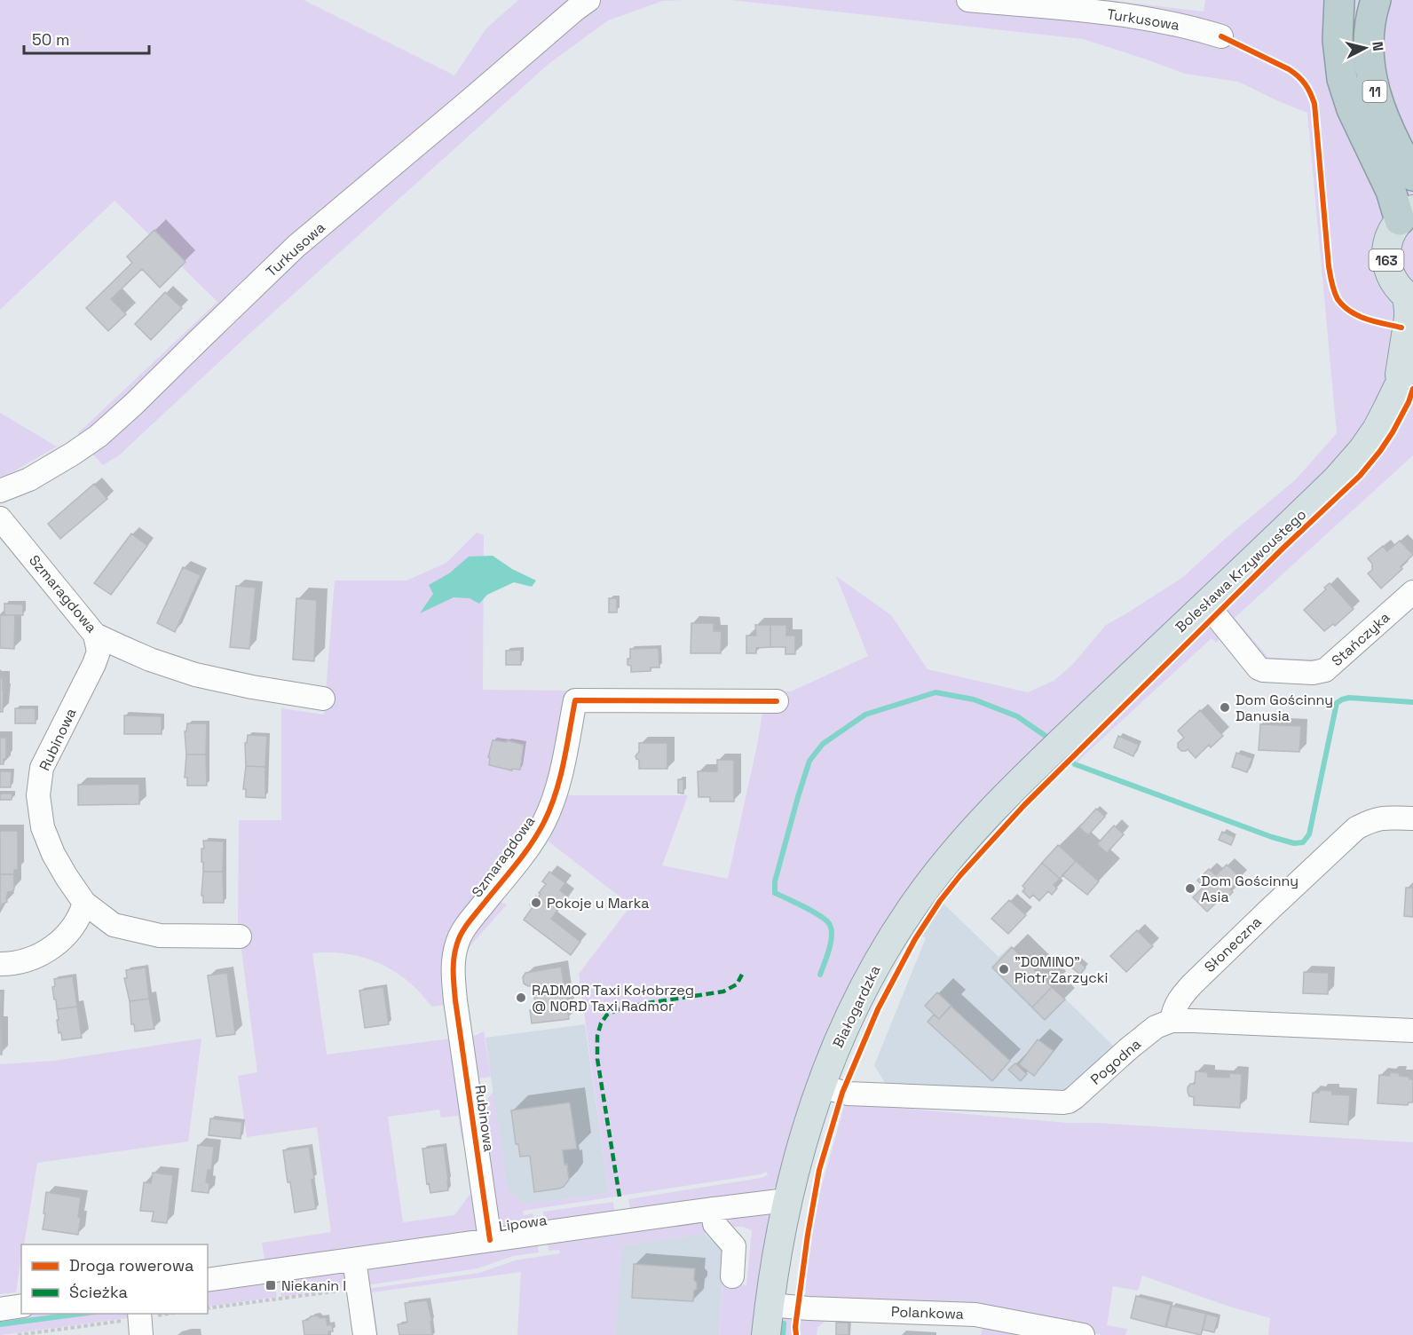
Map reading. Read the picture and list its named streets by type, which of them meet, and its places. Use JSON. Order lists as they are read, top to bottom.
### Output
{
  "streets": {
    "highway": ["11"],
    "main road": ["163", "Bolesława Krzywoustego", "Białogardzka"],
    "street": [
      "Turkusowa",
      "Szmaragdowa",
      "Stańczyka",
      "Rubinowa",
      "Słoneczna",
      "Pogodna",
      "Lipowa",
      "Polankowa"
    ]
  },
  "crossings": [
    ["163", "Bolesława Krzywoustego"],
    ["Bolesława Krzywoustego", "Stańczyka"],
    ["Bolesława Krzywoustego", "Białogardzka"],
    ["Szmaragdowa", "Rubinowa"],
    ["Rubinowa", "Lipowa"],
    ["Słoneczna", "Pogodna"],
    ["Białogardzka", "Pogodna"],
    ["Białogardzka", "Lipowa"],
    ["Białogardzka", "Polankowa"]
  ],
  "places": {
    "other": [
      "Dom Gościnny Danusia",
      "Dom Gościnny Asia",
      "Pokoje u Marka",
      "\"DOMINO\" Piotr Zarzycki",
      "RADMOR Taxi Kołobrzeg @ NORD Taxi Radmor"
    ],
    "transit": ["Niekanin I"]
  },
  "legend": ["Droga rowerowa", "Ścieżka"],
  "scale_bar": "50 m",
  "north": "right"
}
